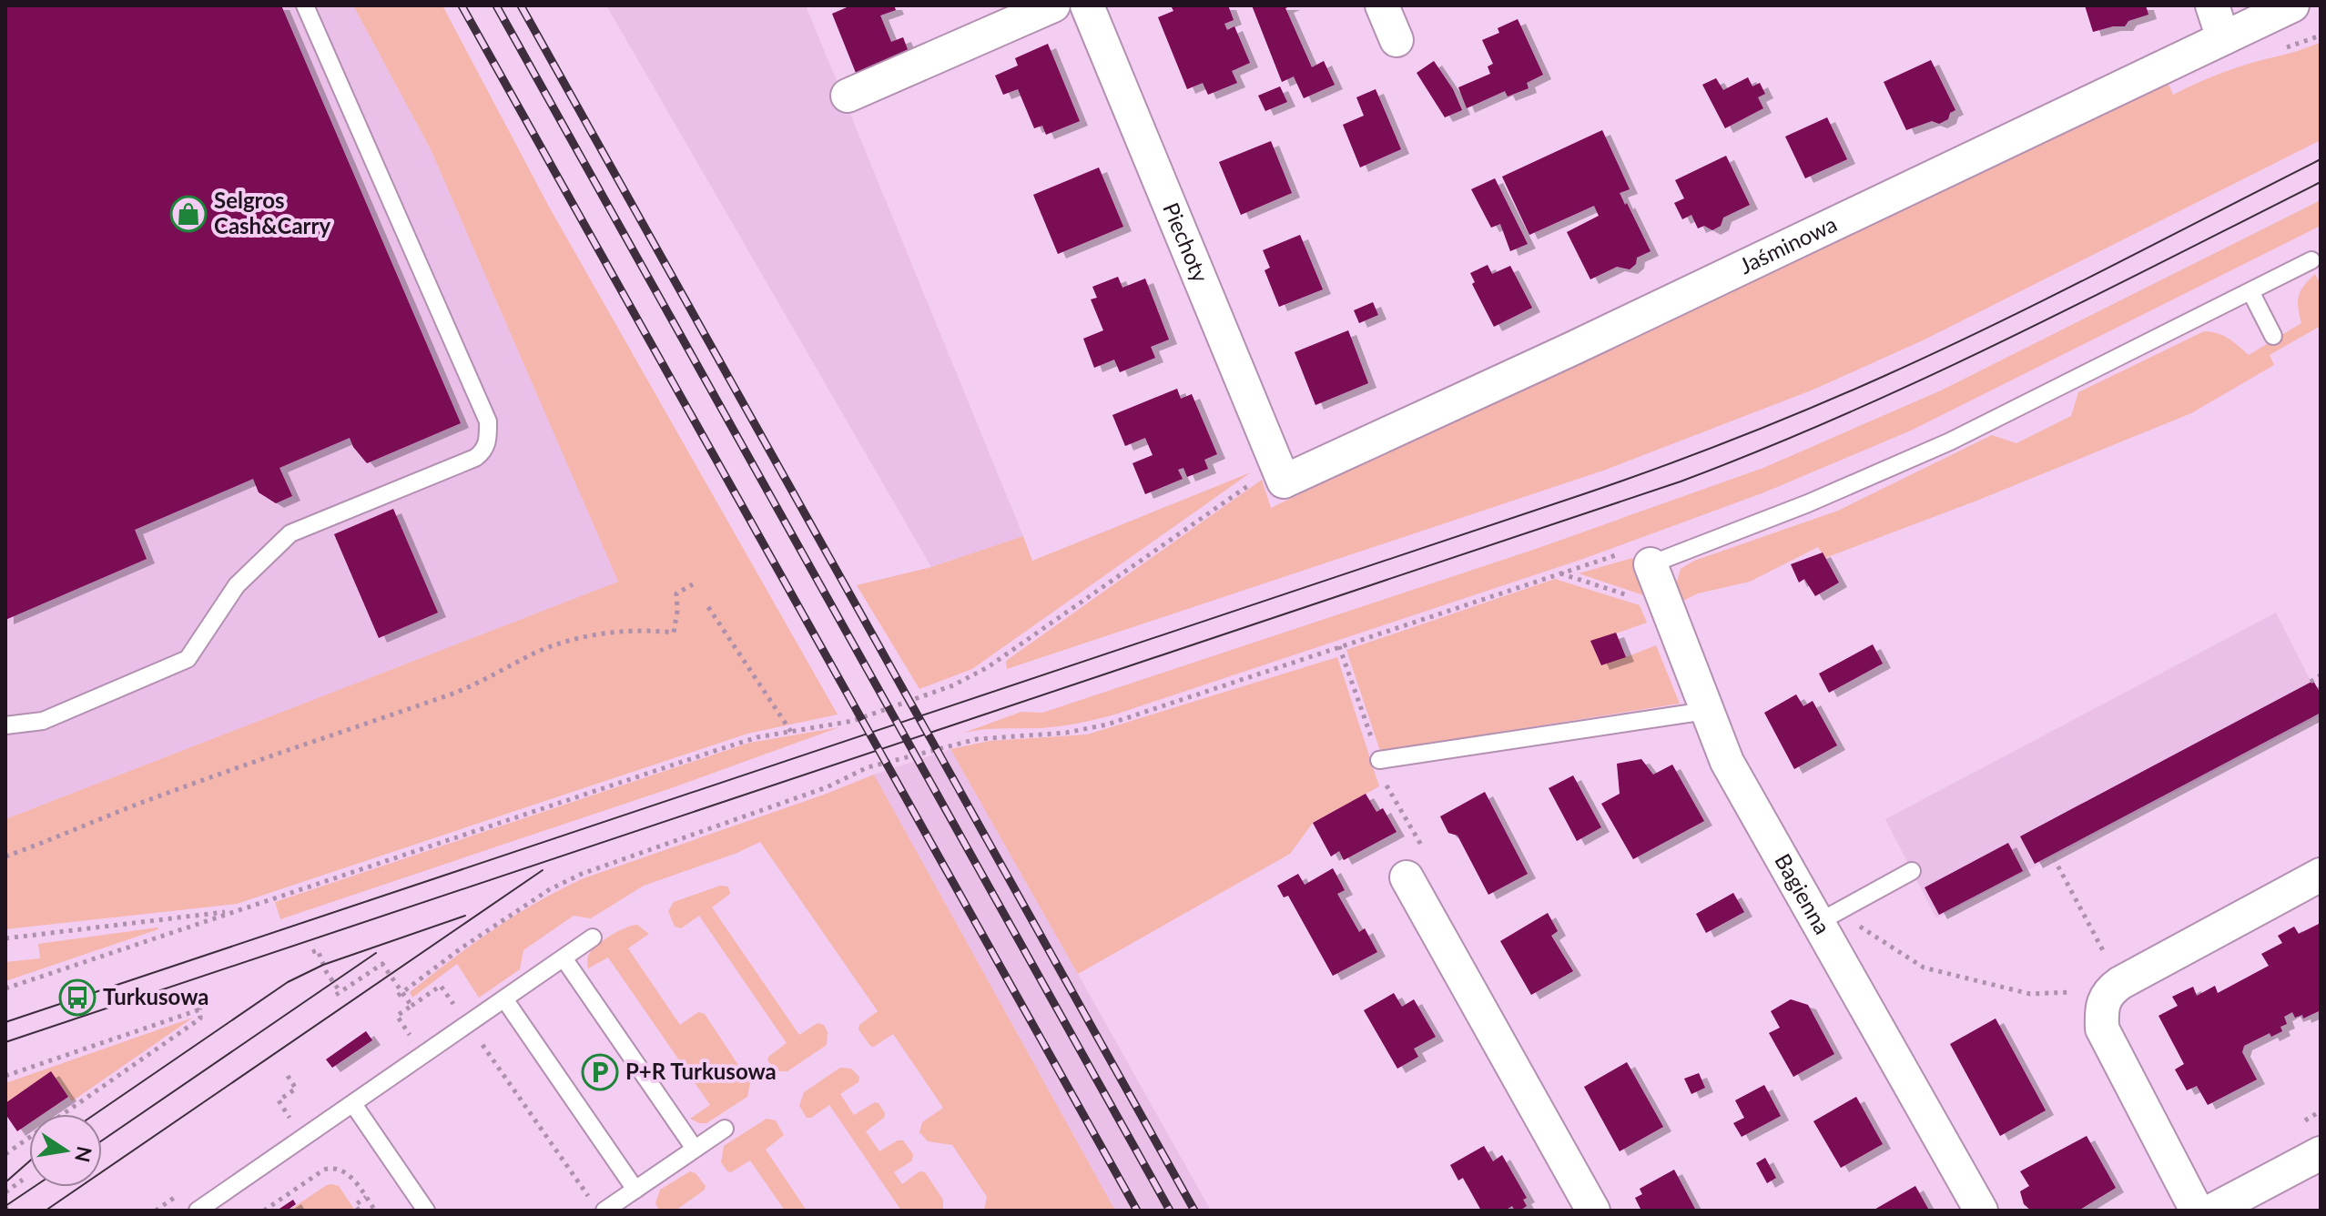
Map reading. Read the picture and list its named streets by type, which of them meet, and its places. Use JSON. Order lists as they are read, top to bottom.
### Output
{
  "streets": {
    "street": ["Piechoty", "Jaśminowa", "Bagienna"]
  },
  "crossings": [
    ["Piechoty", "Jaśminowa"]
  ],
  "places": {
    "shop": ["Selgros Cash&Carry"],
    "bus stop": ["Turkusowa"],
    "parking": ["P+R Turkusowa"]
  },
  "north": "right"
}
